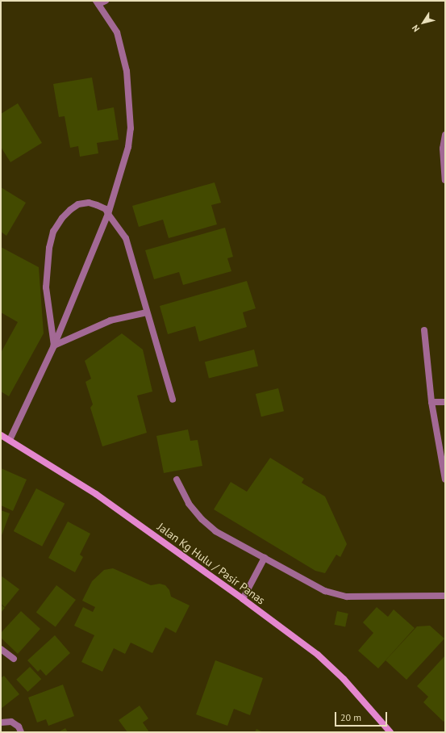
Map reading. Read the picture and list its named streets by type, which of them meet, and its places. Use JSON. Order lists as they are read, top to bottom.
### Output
{
  "streets": {
    "main road": ["Jalan Kg Hulu / Pasir Panas"]
  },
  "scale_bar": "20 m",
  "north": "bottom left"
}
